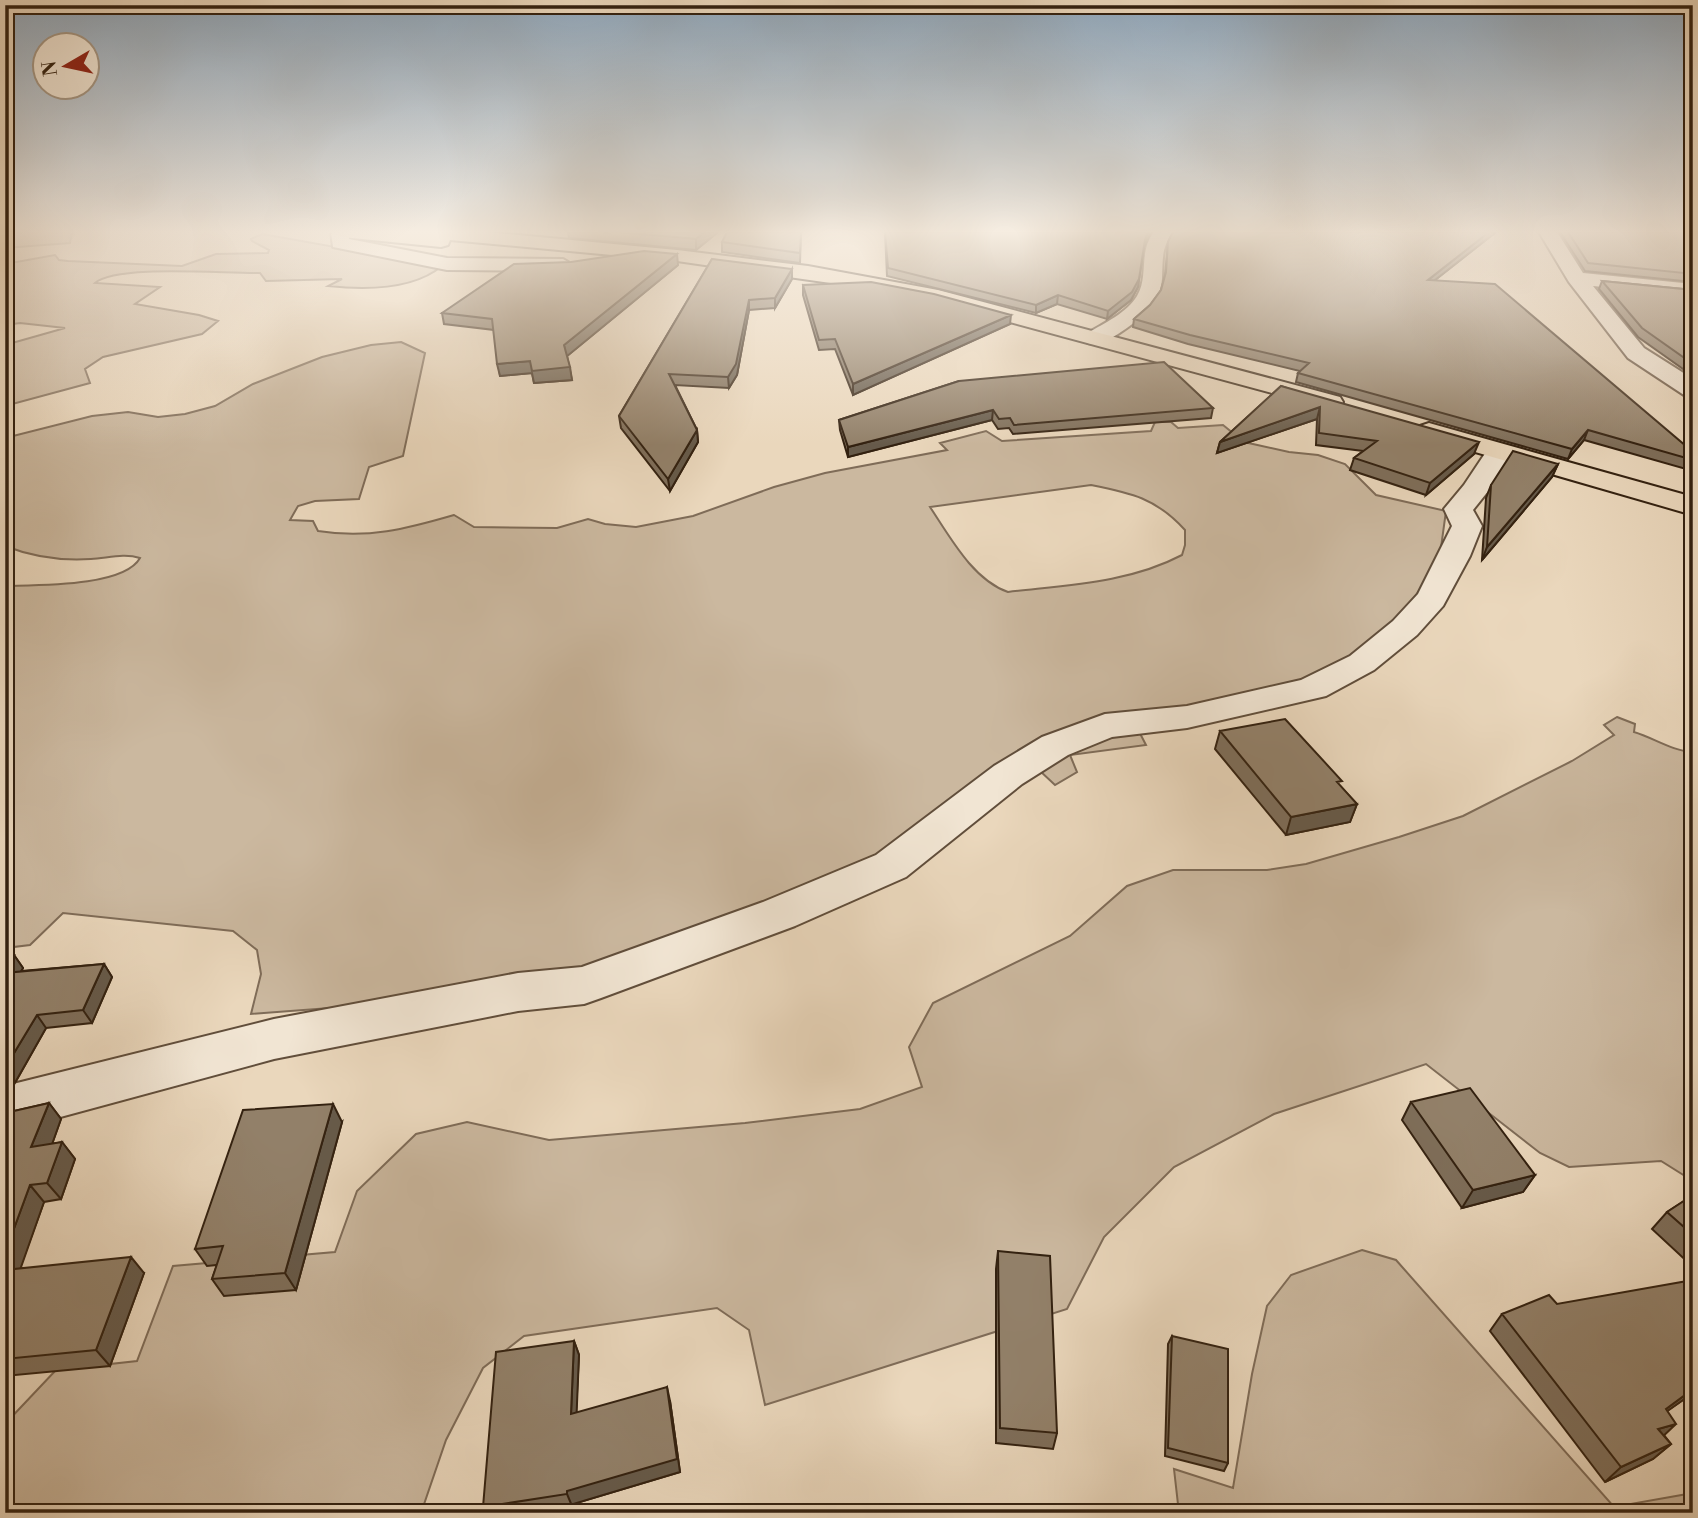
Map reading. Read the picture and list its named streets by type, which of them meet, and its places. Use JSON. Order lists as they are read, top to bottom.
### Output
{
  "north": "left"
}
